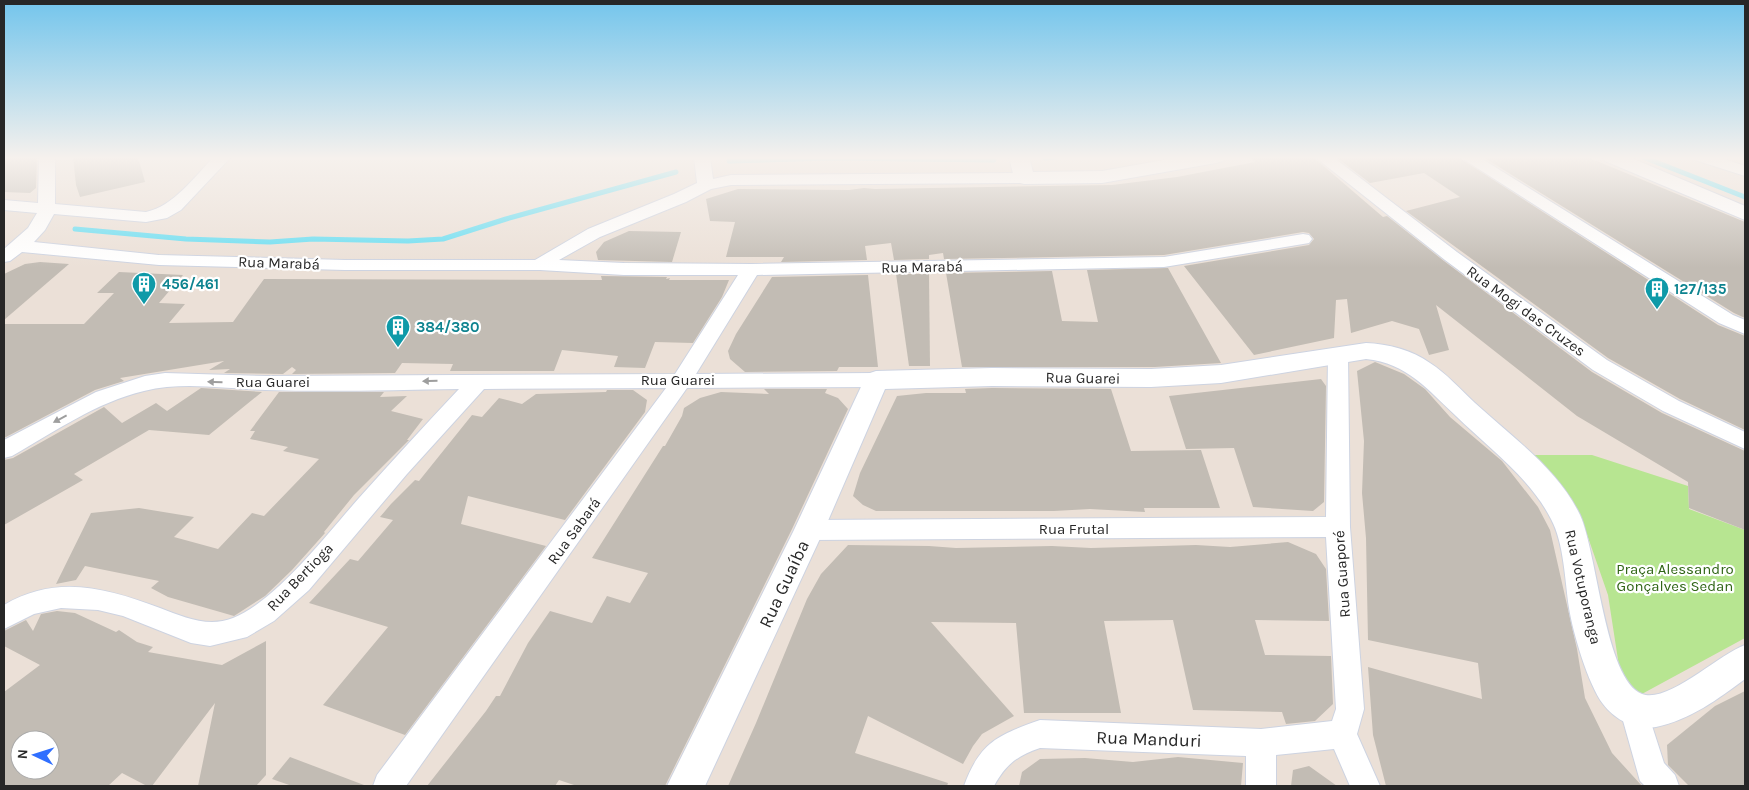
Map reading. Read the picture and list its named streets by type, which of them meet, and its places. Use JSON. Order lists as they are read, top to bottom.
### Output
{
  "streets": {
    "street": [
      "Rua Marabá",
      "Rua Mogi das Cruzes",
      "Rua Guarei",
      "Rua Frutal",
      "Rua Sabará",
      "Rua Guaporé",
      "Rua Bertioga",
      "Rua Guaíba",
      "Rua Votuporanga",
      "Rua Manduri"
    ]
  },
  "crossings": [
    ["Rua Marabá", "Rua Sabará"],
    ["Rua Guarei", "Rua Sabará"],
    ["Rua Guarei", "Rua Guaporé"],
    ["Rua Guarei", "Rua Bertioga"],
    ["Rua Guarei", "Rua Guaíba"],
    ["Rua Guarei", "Rua Votuporanga"],
    ["Rua Frutal", "Rua Guaporé"],
    ["Rua Frutal", "Rua Guaíba"],
    ["Rua Guaporé", "Rua Votuporanga"],
    ["Rua Guaporé", "Rua Manduri"]
  ],
  "one_way": ["Rua Guarei"],
  "parks": ["Praça Alessandro Gonçalves Sedan"],
  "places": {
    "building": ["456/461", "127/135", "384/380"]
  },
  "north": "left"
}
